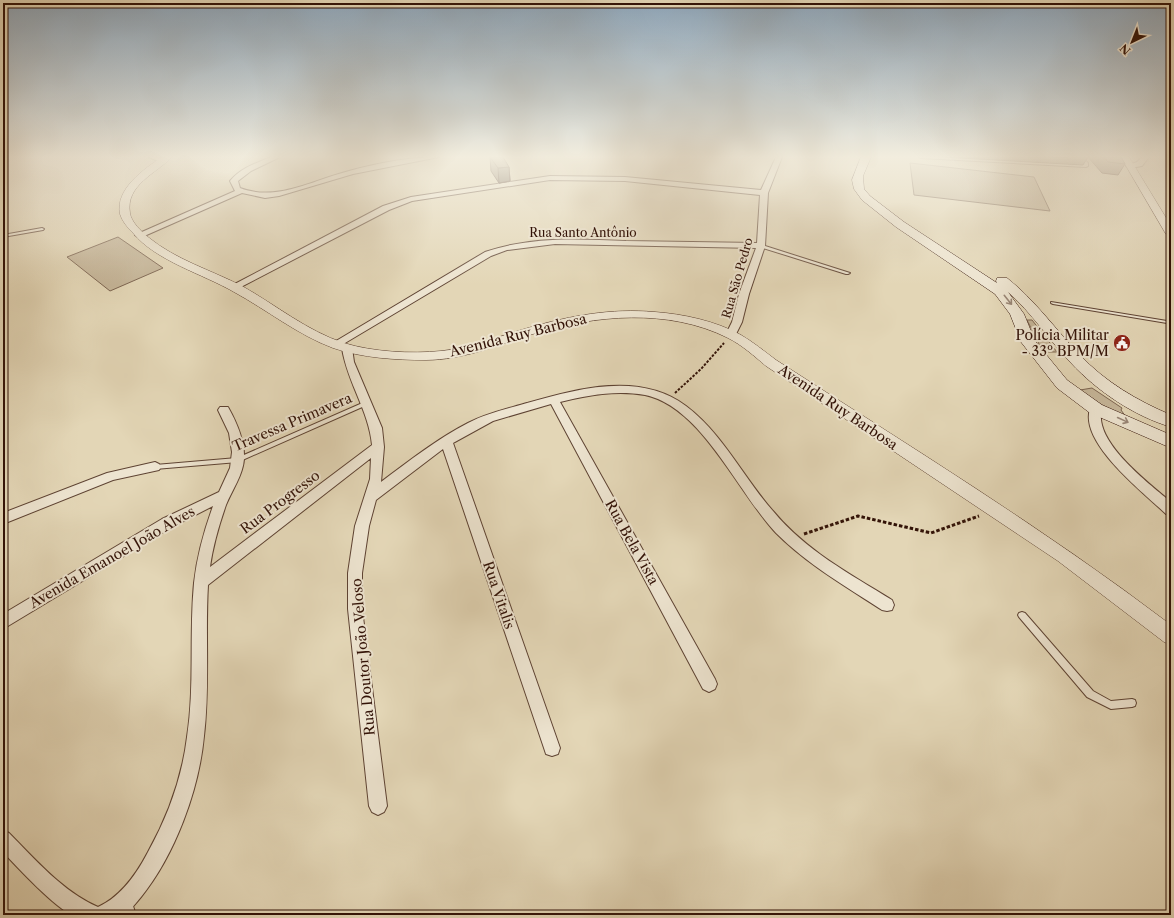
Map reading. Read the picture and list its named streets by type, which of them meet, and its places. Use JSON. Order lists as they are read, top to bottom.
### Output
{
  "streets": {
    "street": [
      "Rua Santo Antônio",
      "Rua São Pedro",
      "Avenida Ruy Barbosa",
      "Rua Progresso",
      "Rua Bela Vista",
      "Avenida Emanoel João Alves",
      "Rua Vitalis",
      "Rua Doutor João Veloso"
    ],
    "lane": ["Travessa Primavera"]
  },
  "crossings": [
    ["Rua Santo Antônio", "Rua São Pedro"],
    ["Rua Santo Antônio", "Avenida Ruy Barbosa"],
    ["Rua Santo Antônio", "Rua Doutor João Veloso"],
    ["Rua São Pedro", "Avenida Ruy Barbosa"],
    ["Avenida Ruy Barbosa", "Rua Doutor João Veloso"],
    ["Travessa Primavera", "Rua Doutor João Veloso"],
    ["Rua Progresso", "Rua Doutor João Veloso"]
  ],
  "places": {
    "public building": ["Polícia Militar - 33º BPM/M"]
  },
  "north": "bottom left"
}
